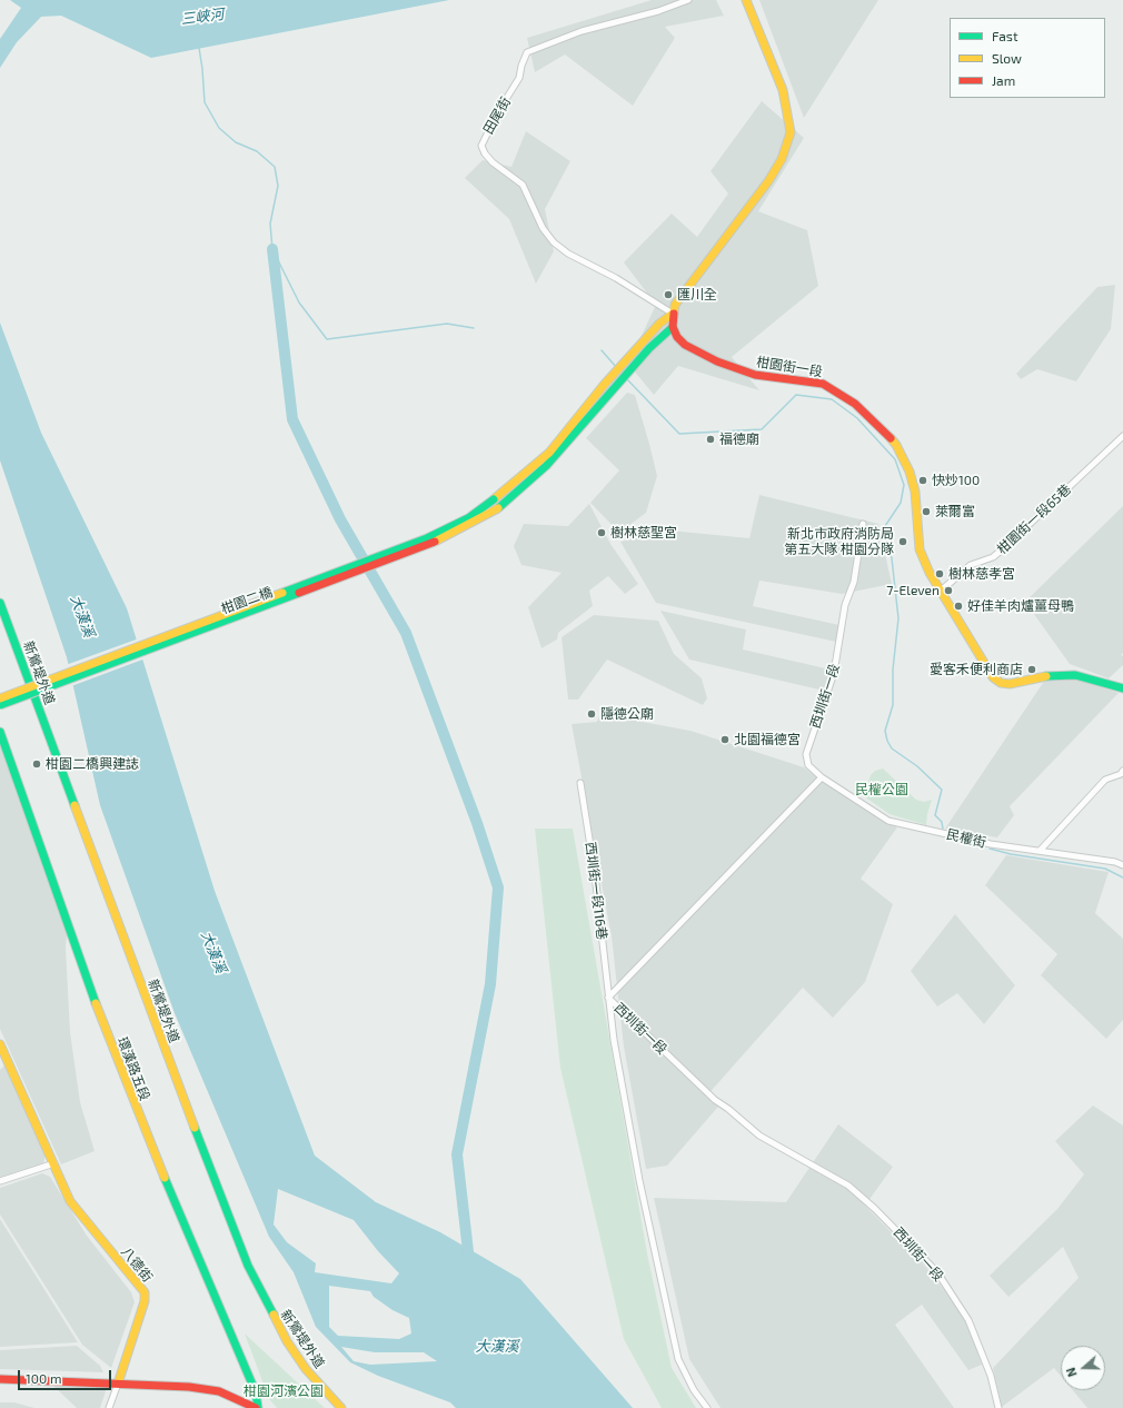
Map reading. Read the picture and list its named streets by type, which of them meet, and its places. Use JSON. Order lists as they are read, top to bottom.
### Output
{
  "streets": {
    "street": [
      "田尾街",
      "柑園街一段",
      "柑園街一段65巷",
      "柑園二橋",
      "新鶯堤外道",
      "西圳街一段",
      "民權街",
      "西圳街一段116巷",
      "環漢路五段",
      "八德街"
    ]
  },
  "crossings": [
    ["田尾街", "柑園二橋"],
    ["柑園街一段", "柑園街一段65巷"],
    ["柑園街一段", "柑園二橋"],
    ["西圳街一段", "民權街"],
    ["西圳街一段", "西圳街一段116巷"]
  ],
  "water": ["三峽河", "大漢溪"],
  "parks": ["民權公園", "柑園河濱公園"],
  "places": [
    "匯川全",
    "福德廟",
    "快炒100",
    "萊爾富",
    "樹林慈聖宮",
    "新北市政府消防局 第五大隊 柑園分隊",
    "樹林慈孝宮",
    "7-Eleven",
    "好佳羊肉爐薑母鴨",
    "愛客禾便利商店",
    "隱德公廟",
    "北園福德宮",
    "柑園二橋興建誌"
  ],
  "legend": ["Fast", "Slow", "Jam"],
  "scale_bar": "100 m",
  "north": "left"
}
